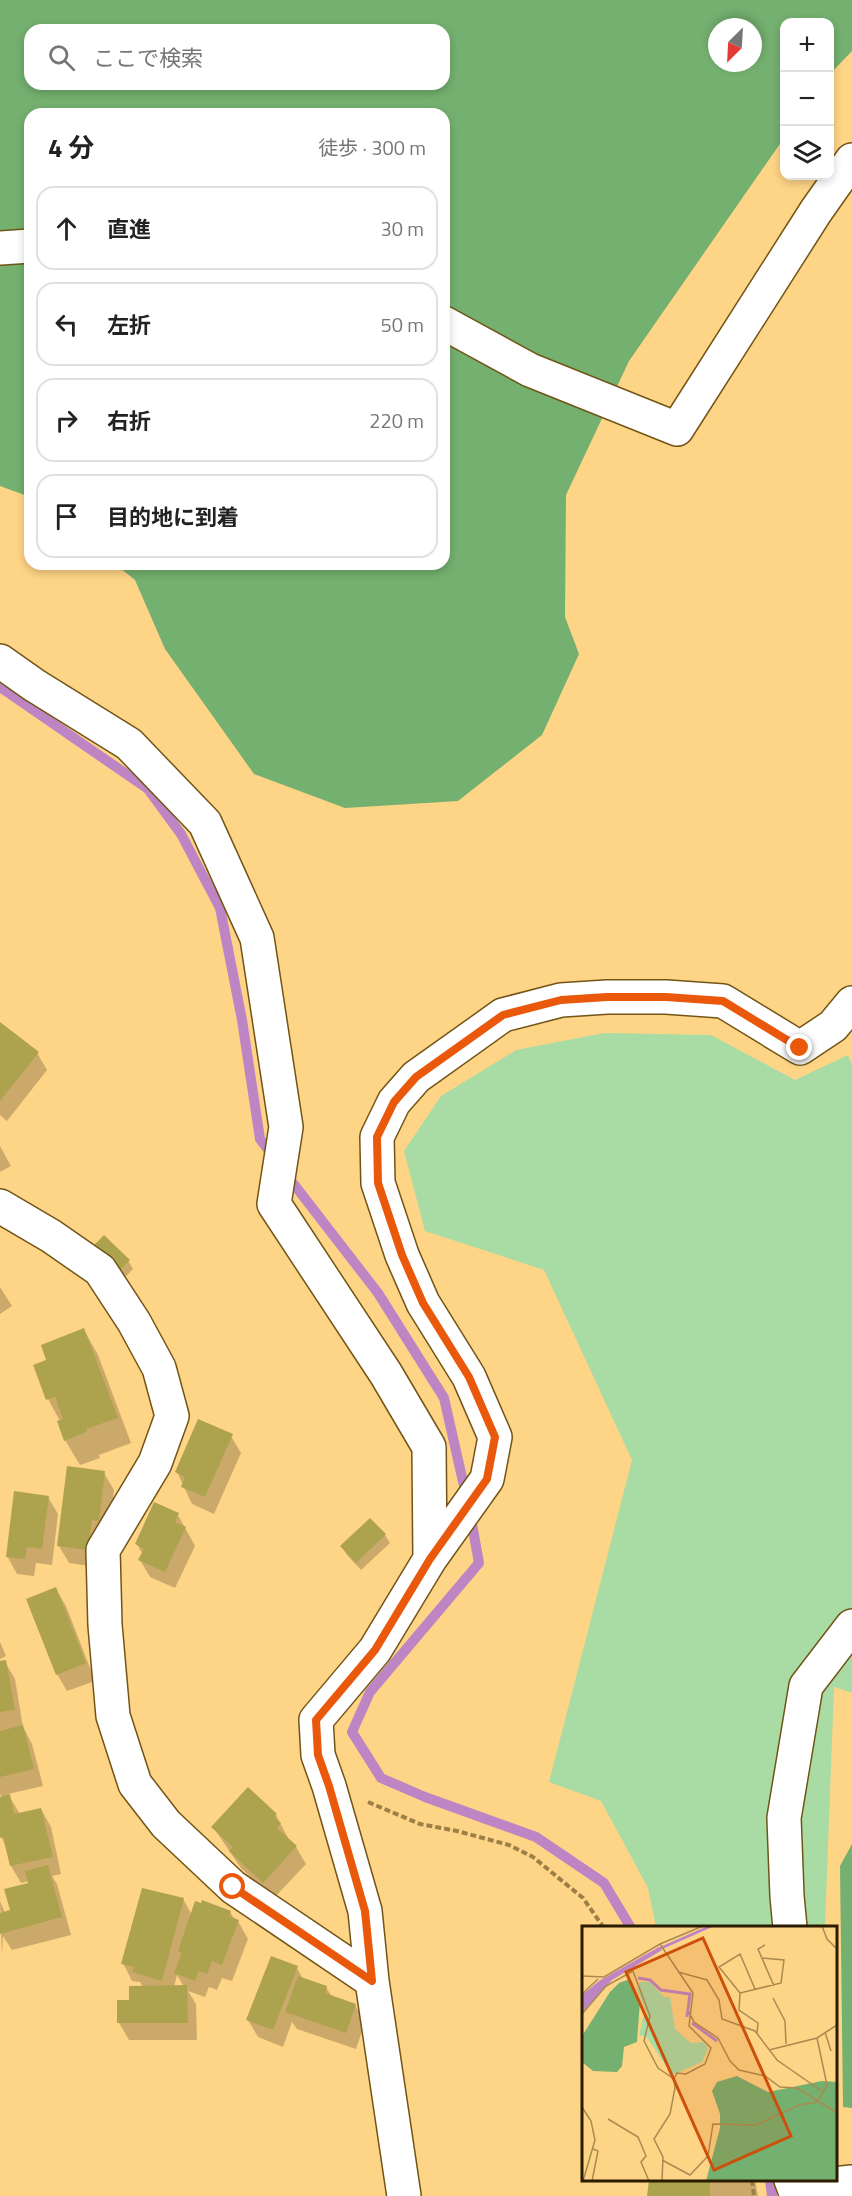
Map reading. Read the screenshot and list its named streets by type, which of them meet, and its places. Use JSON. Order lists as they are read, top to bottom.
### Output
{
  "north": "bottom left",
  "page": {
    "map_buttons": ["+", "−"],
    "search": "ここで検索",
    "heading": ["4 分", "徒歩 · 300 m"],
    "list": [
      ["直進", "30 m"],
      ["左折", "50 m"],
      ["右折", "220 m"],
      "目的地に到着"
    ]
  }
}
